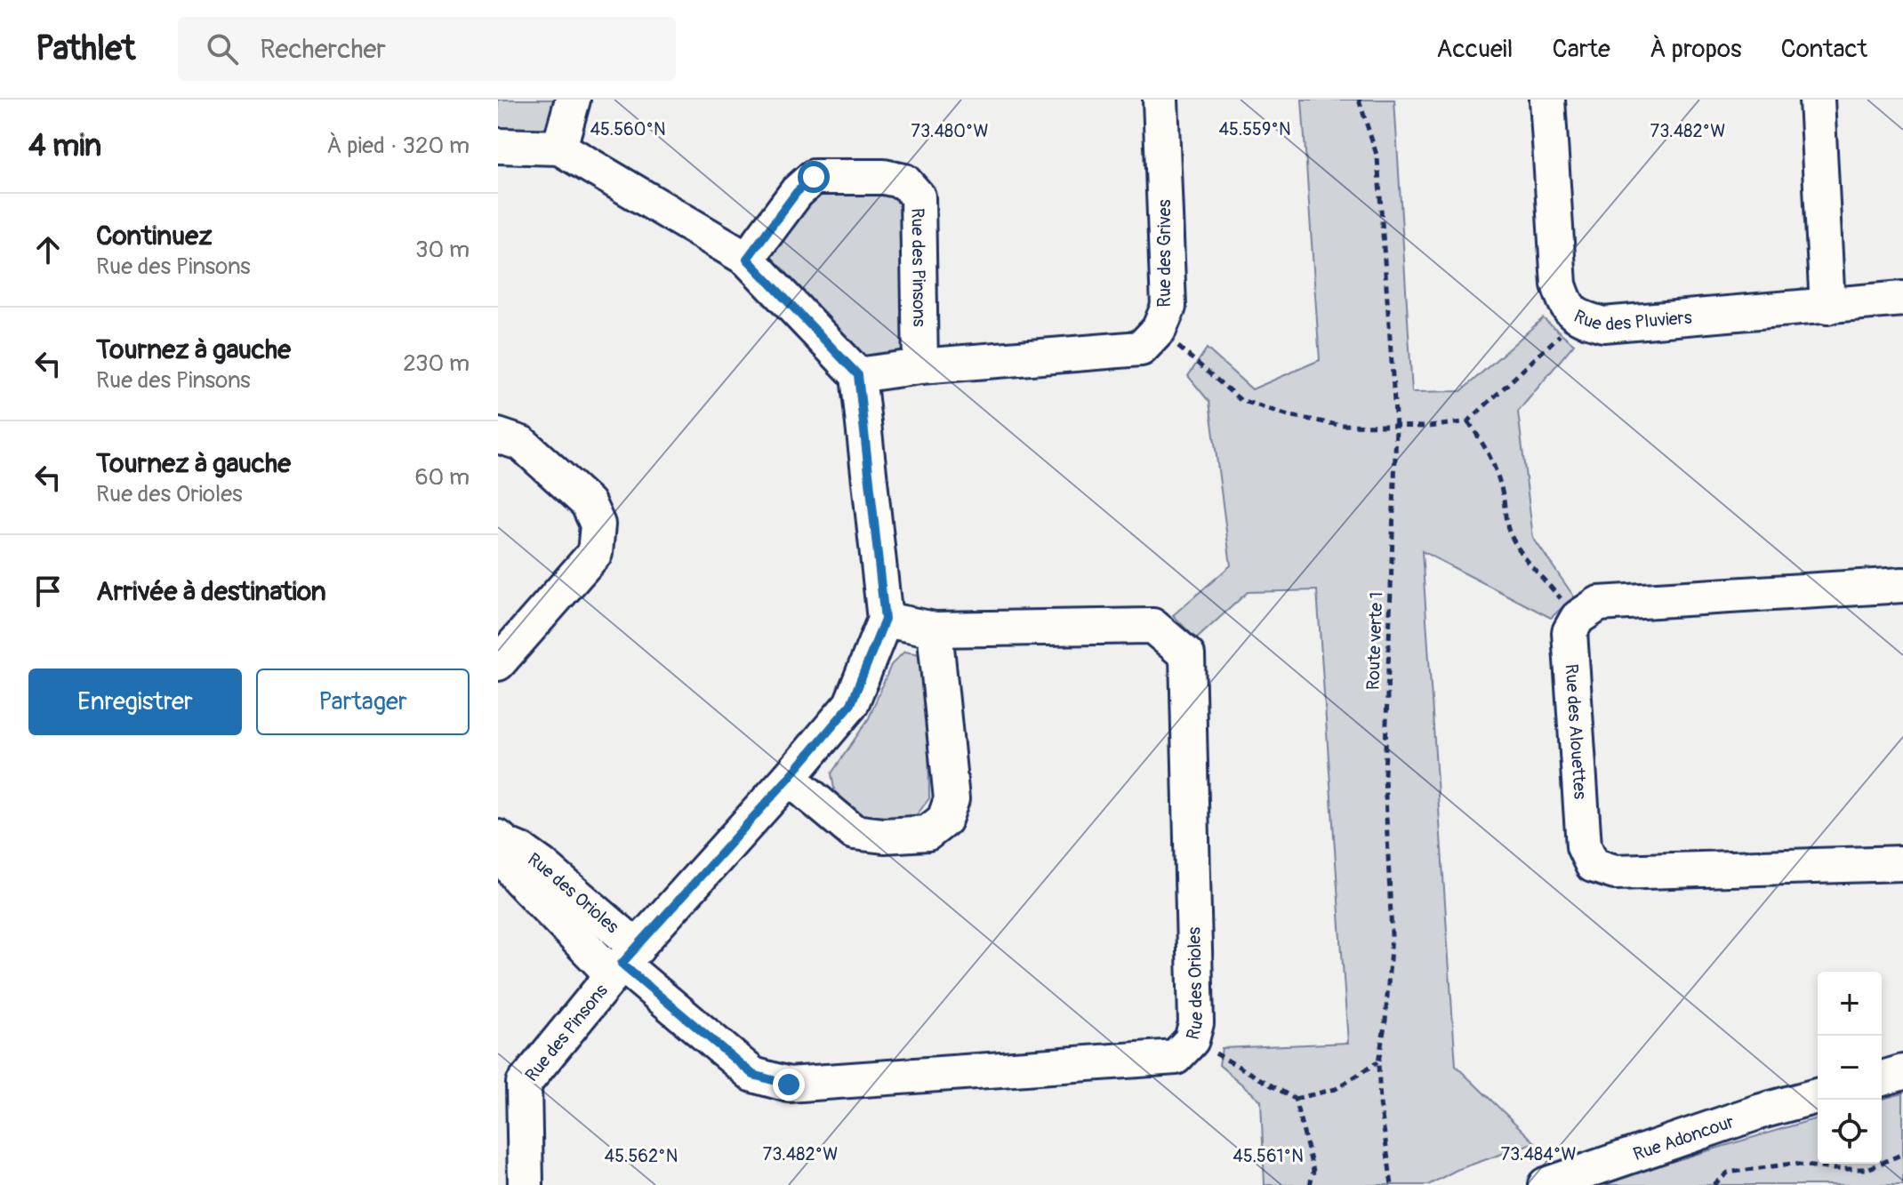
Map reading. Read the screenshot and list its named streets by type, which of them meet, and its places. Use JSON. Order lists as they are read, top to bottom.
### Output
{
  "streets": {
    "street": [
      "Rue des Grives",
      "Rue des Pinsons",
      "Rue des Pluviers",
      "Rue des Alouettes",
      "Rue des Orioles",
      "Rue Adoncour"
    ],
    "path": ["Route verte 1"]
  },
  "crossings": [
    ["Rue des Grives", "Rue des Pinsons"],
    ["Rue des Pinsons", "Rue des Orioles"]
  ],
  "page": {
    "header": "Pathlet",
    "search": "Rechercher",
    "nav": [
      "Accueil",
      "Carte",
      "À propos",
      "Contact"
    ],
    "heading": ["4 min", "À pied · 320 m"],
    "list": [
      ["Continuez", "Rue des Pinsons", "30 m"],
      ["Tournez à gauche", "Rue des Pinsons", "230 m"],
      ["Tournez à gauche", "Rue des Orioles", "60 m"],
      "Arrivée à destination"
    ],
    "buttons": ["Enregistrer", "Partager"],
    "map_buttons": ["+", "−"]
  },
  "coordinates": [
    "45.560°N",
    "45.559°N",
    "73.480°W",
    "73.482°W",
    "73.484°W",
    "45.562°N",
    "45.561°N"
  ]
}
